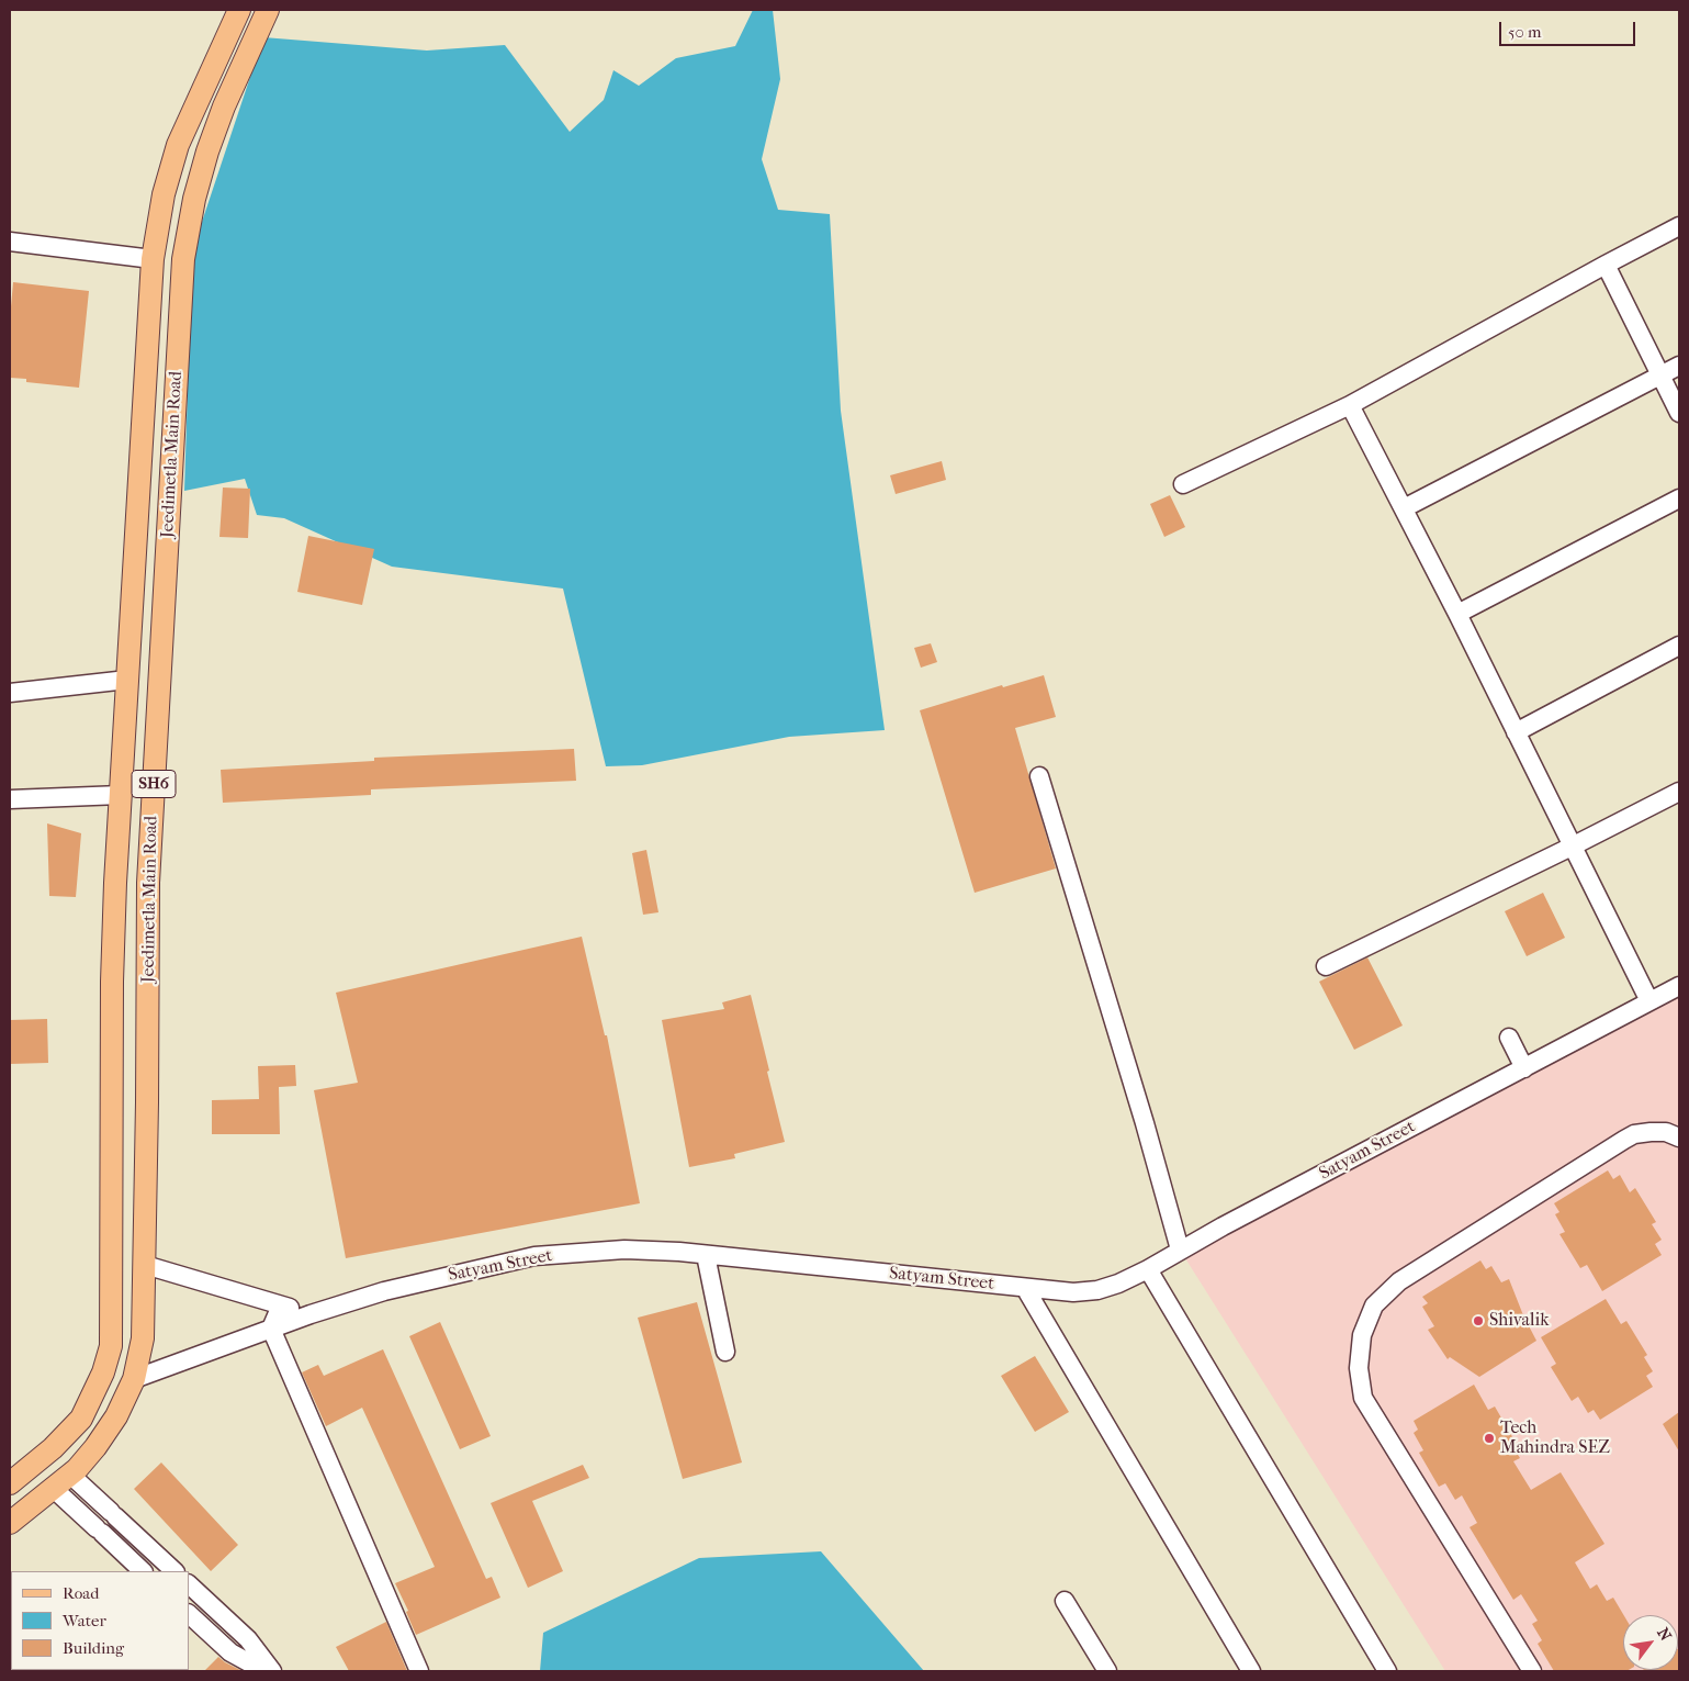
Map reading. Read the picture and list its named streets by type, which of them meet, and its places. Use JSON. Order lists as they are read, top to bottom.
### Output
{
  "streets": {
    "main road": ["Jeedimetla Main Road", "SH6"],
    "street": ["Satyam Street"]
  },
  "crossings": [
    ["Jeedimetla Main Road", "Satyam Street"]
  ],
  "places": ["Shivalik", "Tech Mahindra SEZ"],
  "legend": ["Road", "Water", "Building"],
  "scale_bar": "50 m",
  "north": "top right"
}
